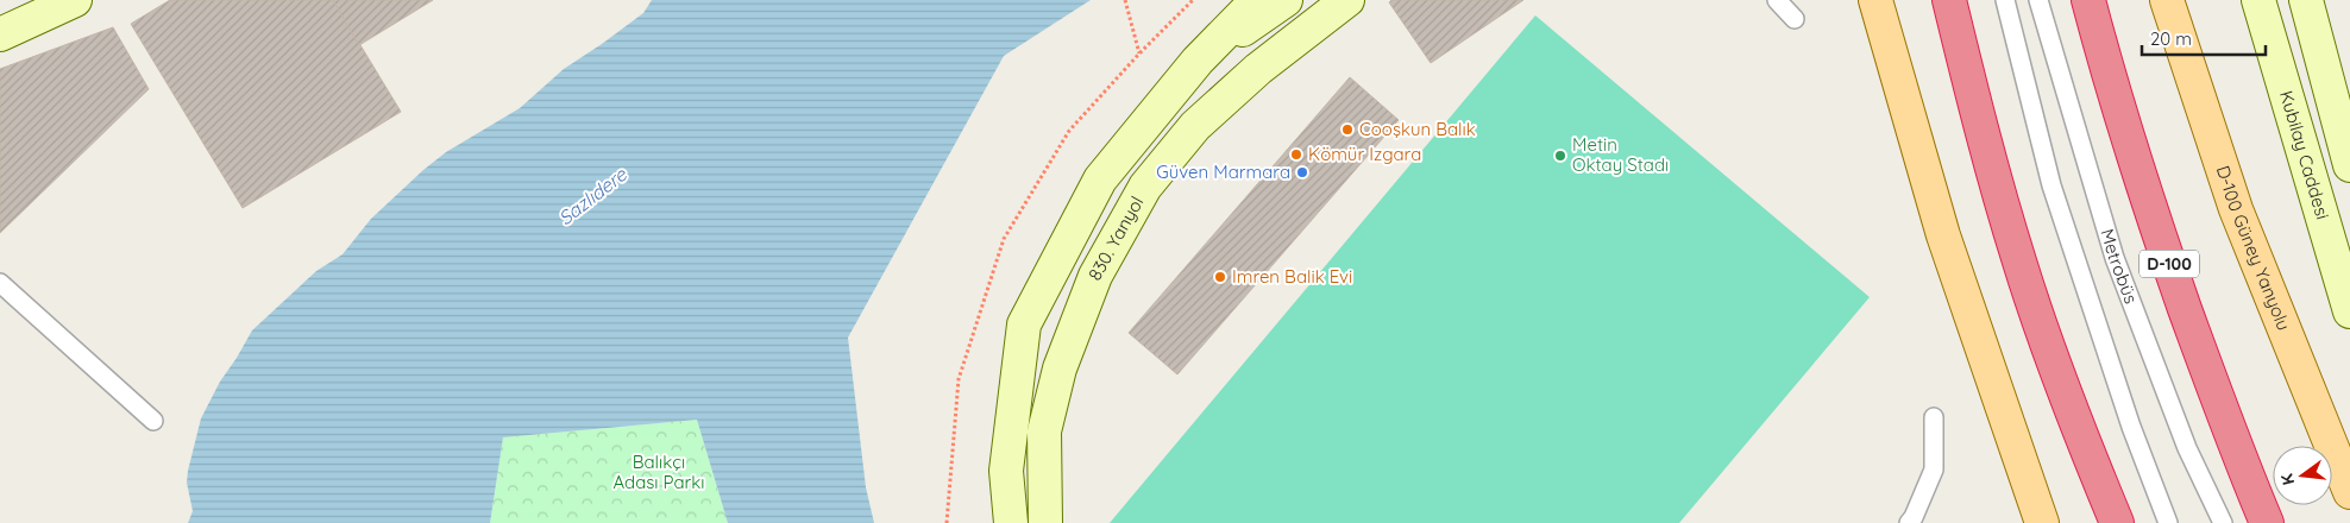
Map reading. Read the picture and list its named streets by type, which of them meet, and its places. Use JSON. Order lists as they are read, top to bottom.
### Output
{
  "streets": {
    "highway": ["D-100"],
    "main road": ["Kubilay Caddesi", "830. Yanyol", "D-100 Güney Yanyolu"],
    "lane": ["Metrobüs"]
  },
  "water": ["Sazlıdere"],
  "parks": ["Balıkçı Adası Parkı"],
  "places": [
    "Cooşkun Balık",
    "Kömür Izgara",
    "Metin Oktay Stadı",
    "Güven Marmara",
    "Imren Balik Evi"
  ],
  "scale_bar": "20 m",
  "north": "left"
}
